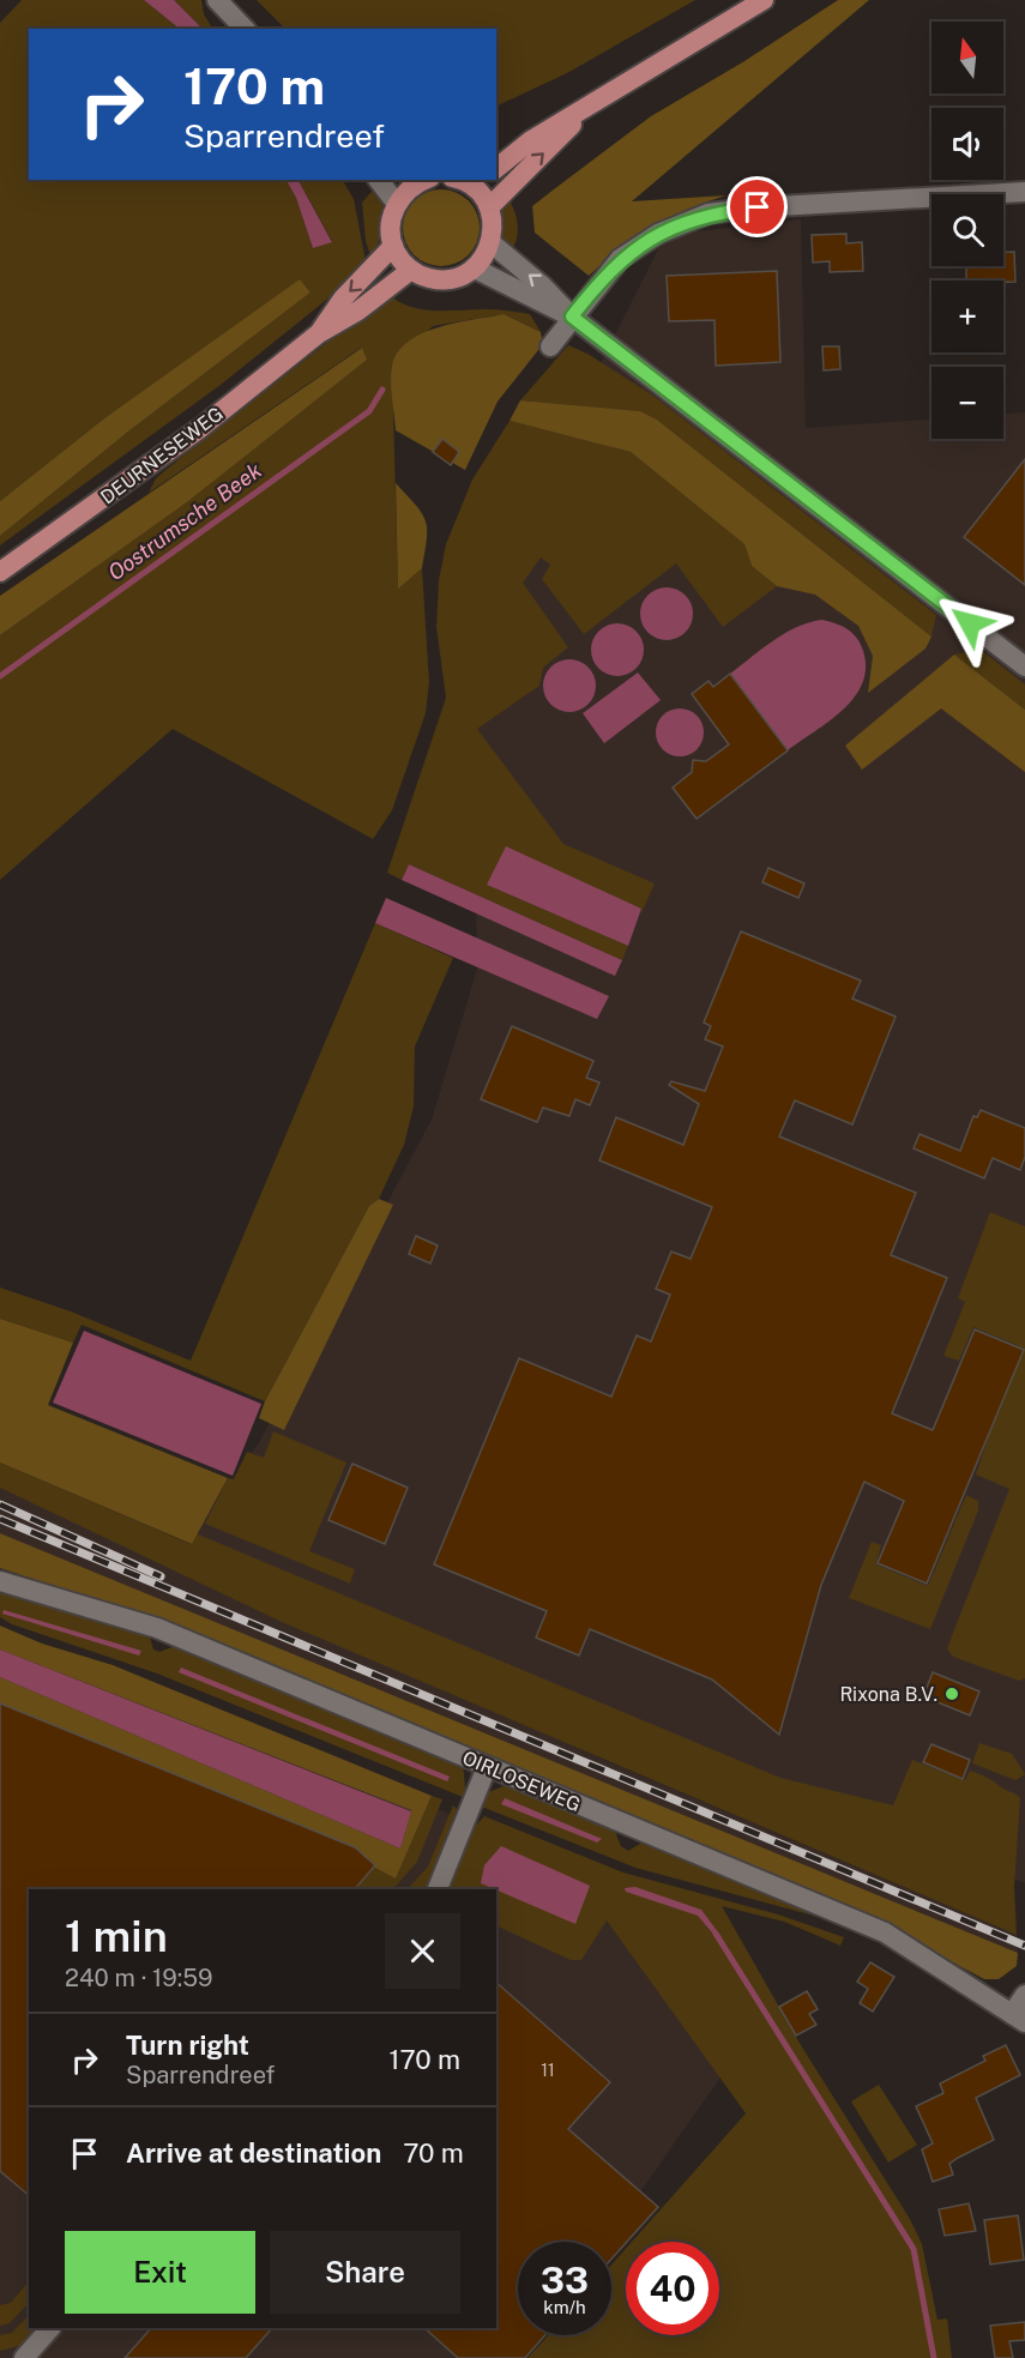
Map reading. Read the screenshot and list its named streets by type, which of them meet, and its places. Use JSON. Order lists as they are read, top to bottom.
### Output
{
  "streets": {
    "main road": ["DEURNESEWEG"],
    "street": ["OIRLOSEWEG"]
  },
  "water": ["Oostrumsche Beek"],
  "places": ["Rixona B.V."],
  "house_numbers": ["11"],
  "north": "top",
  "page": {
    "map_buttons": ["+", "−"],
    "turn": ["170 m", "Sparrendreef"],
    "heading": ["1 min", "240 m · 19:59"],
    "list": [
      {
        "name": "Turn right",
        "note": "Sparrendreef",
        "value": "170 m"
      },
      {
        "name": "Arrive at destination",
        "value": "70 m"
      }
    ],
    "buttons": ["Exit", "Share"],
    "speed": "33 km/h",
    "limit": "40"
  }
}
